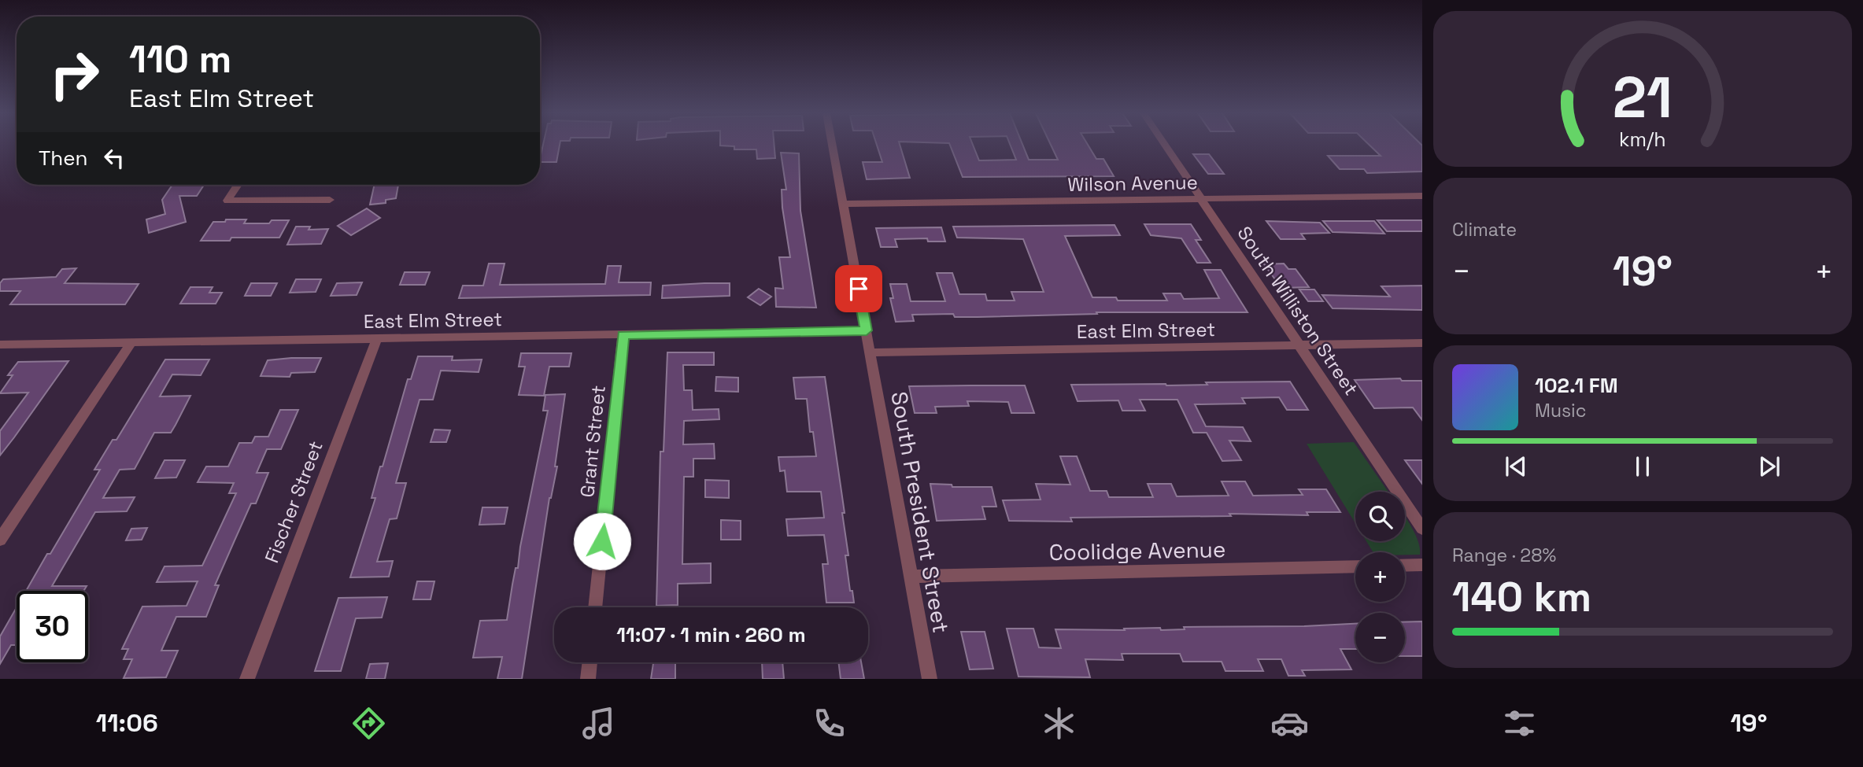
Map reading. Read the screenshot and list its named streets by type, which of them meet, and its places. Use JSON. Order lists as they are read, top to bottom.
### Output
{
  "streets": {
    "street": [
      "Wilson Avenue",
      "South Williston Street",
      "East Elm Street",
      "Grant Street",
      "Fischer Street",
      "South President Street",
      "Coolidge Avenue"
    ]
  },
  "crossings": [
    ["Wilson Avenue", "South Williston Street"],
    ["South Williston Street", "East Elm Street"],
    ["East Elm Street", "Grant Street"],
    ["East Elm Street", "Fischer Street"],
    ["East Elm Street", "South President Street"],
    ["South President Street", "Coolidge Avenue"]
  ],
  "page": {
    "turn": ["110 m", "East Elm Street"],
    "then": "Then",
    "tile": [
      "Climate",
      ["Range · 28%", "140 km"]
    ],
    "heat": ["−", "19°", "+"],
    "song": ["102.1 FM", "Music"],
    "map_buttons": ["+", "−"],
    "limit": "30",
    "trip": "11:07 · 1 min · 260 m",
    "tabs": ["11:06", "19°"],
    "gauge": ["21", "km/h"]
  }
}
